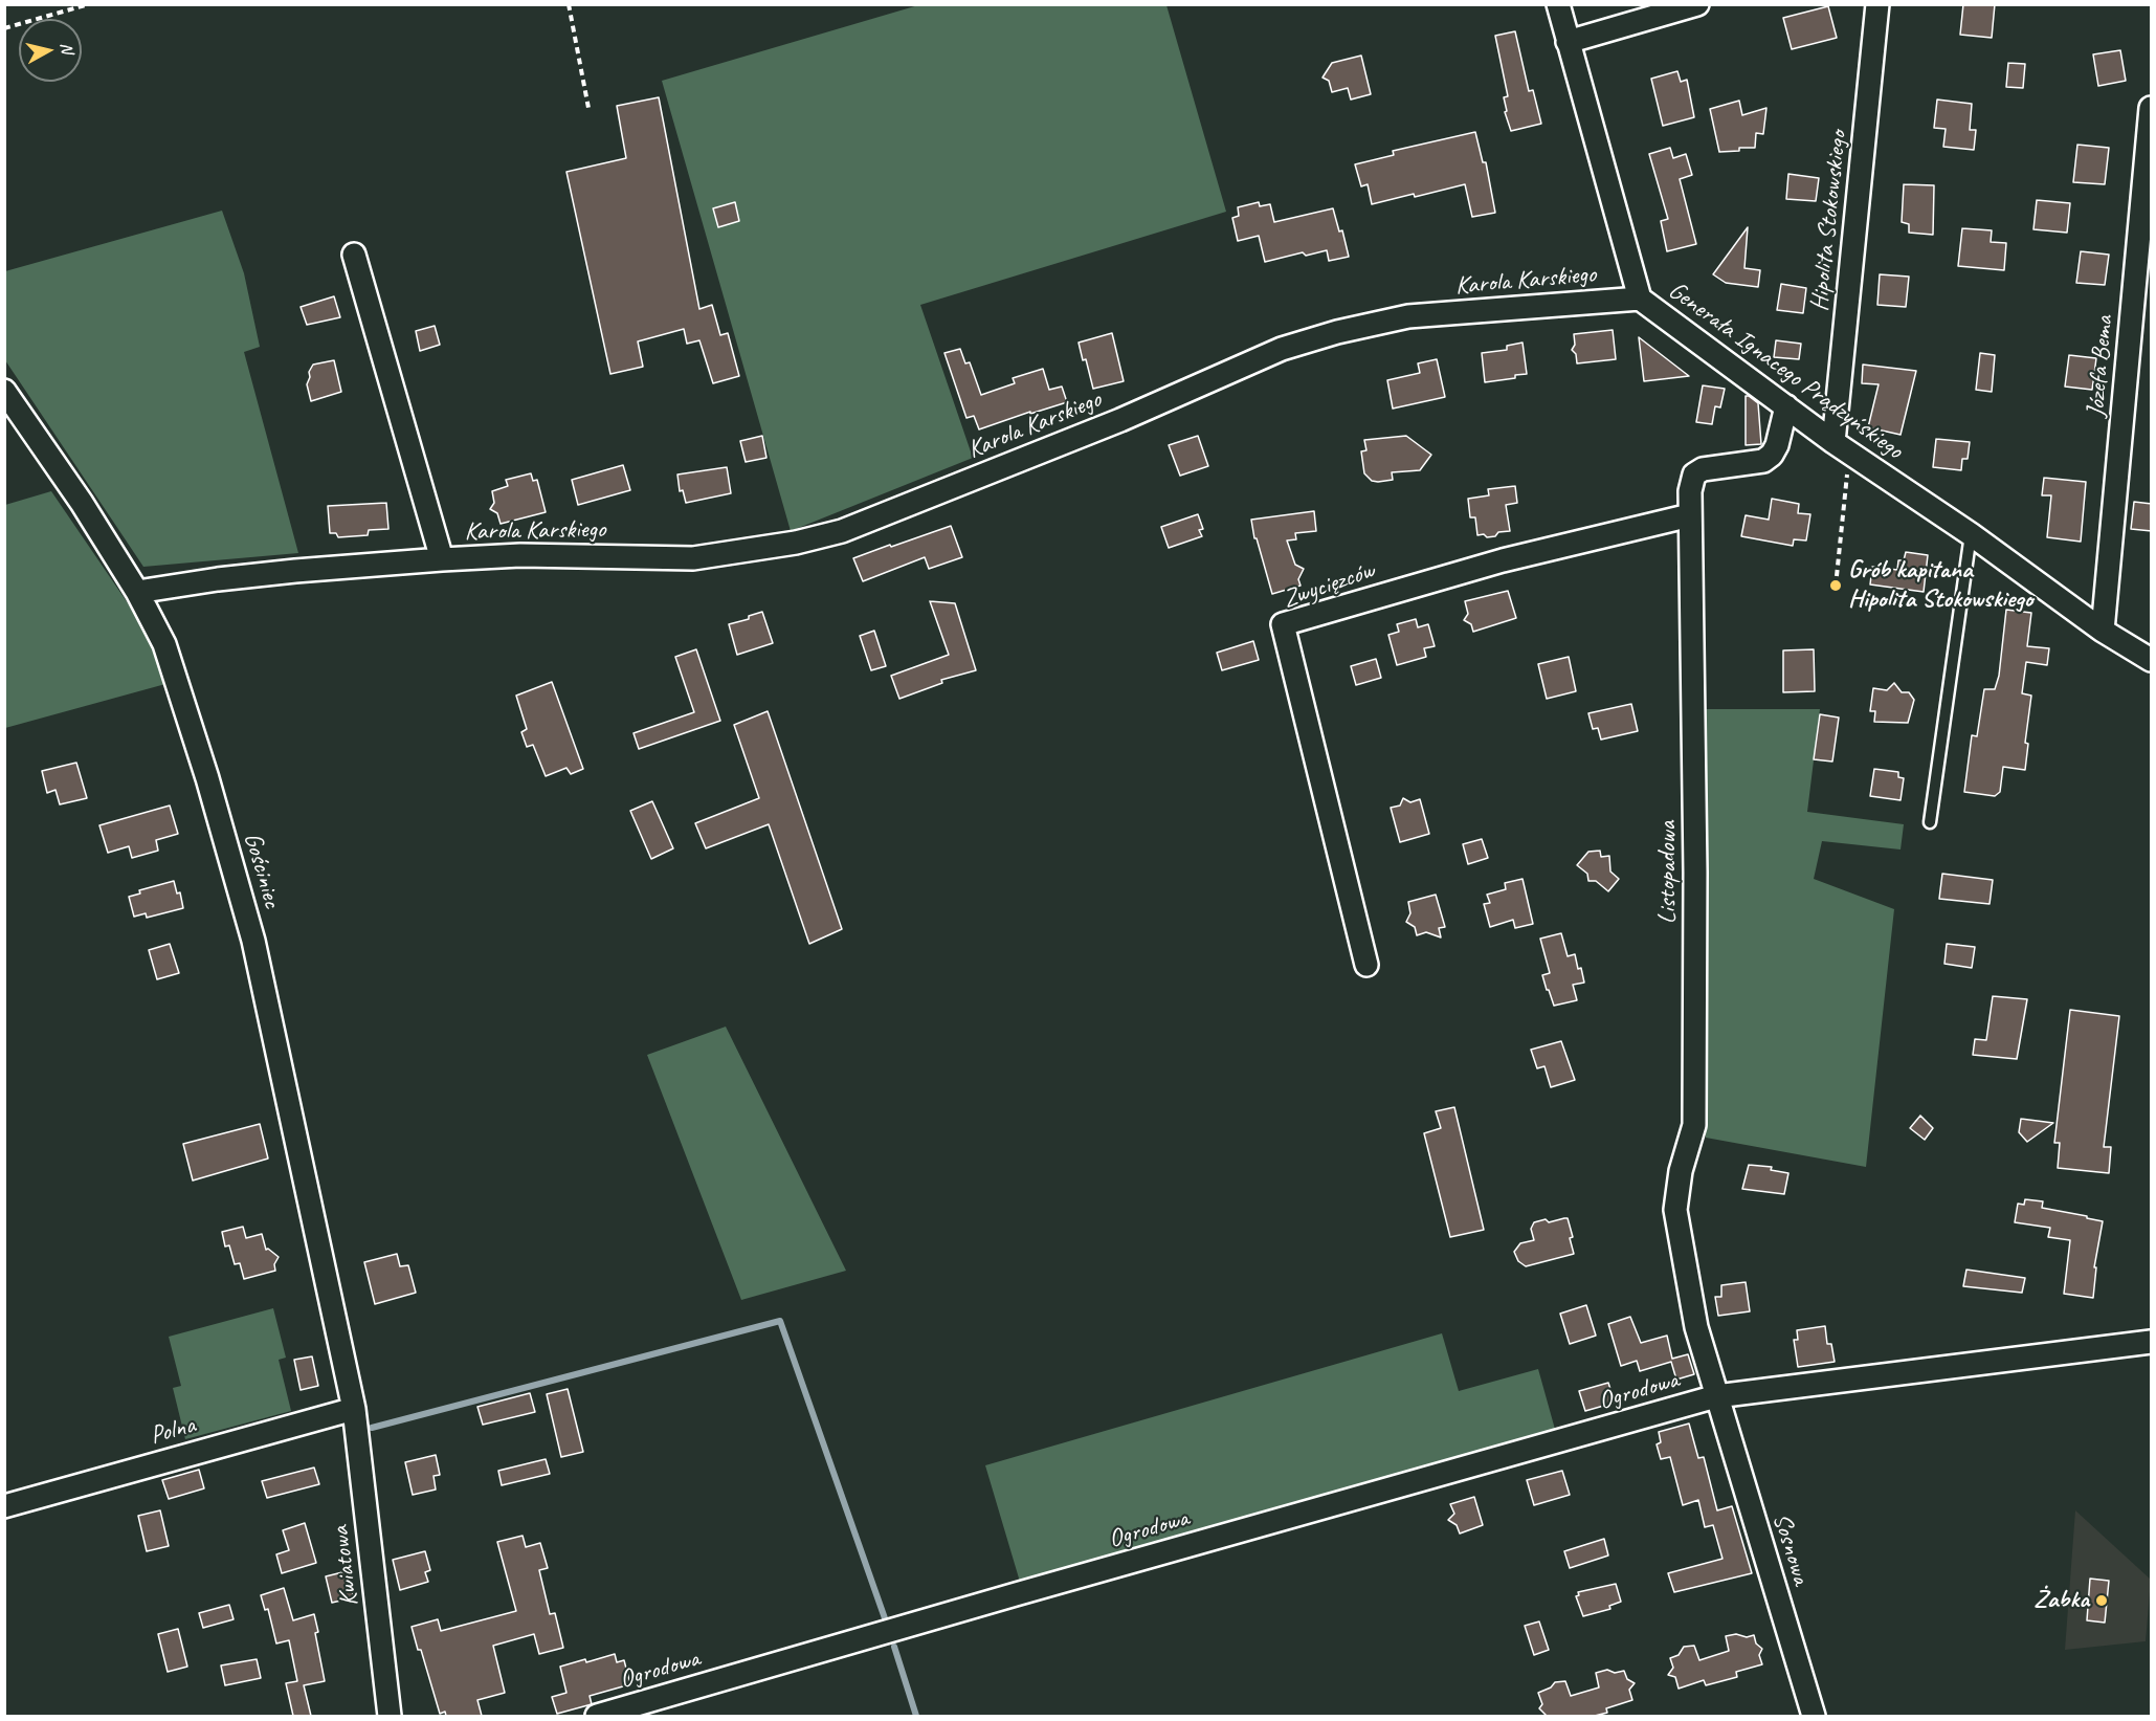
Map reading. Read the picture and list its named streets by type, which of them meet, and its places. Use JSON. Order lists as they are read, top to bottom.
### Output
{
  "streets": {
    "street": [
      "Hipolita Stokowskiego",
      "Karola Karskiego",
      "Józefa Bema",
      "Generała Ignacego Prądzyńskiego",
      "Zwycięzców",
      "Gościniec",
      "Listopadowa",
      "Ogrodowa",
      "Polna",
      "Sosnowa",
      "Kwiatowa"
    ]
  },
  "crossings": [
    ["Hipolita Stokowskiego", "Generała Ignacego Prądzyńskiego"],
    ["Karola Karskiego", "Generała Ignacego Prądzyńskiego"],
    ["Karola Karskiego", "Gościniec"],
    ["Józefa Bema", "Generała Ignacego Prądzyńskiego"],
    ["Generała Ignacego Prądzyńskiego", "Listopadowa"],
    ["Zwycięzców", "Listopadowa"],
    ["Gościniec", "Polna"],
    ["Gościniec", "Kwiatowa"],
    ["Listopadowa", "Ogrodowa"],
    ["Listopadowa", "Sosnowa"],
    ["Ogrodowa", "Sosnowa"],
    ["Polna", "Kwiatowa"]
  ],
  "places": ["Grób kapitana Hipolita Stokowskiego", "Żabka"],
  "north": "right"
}
